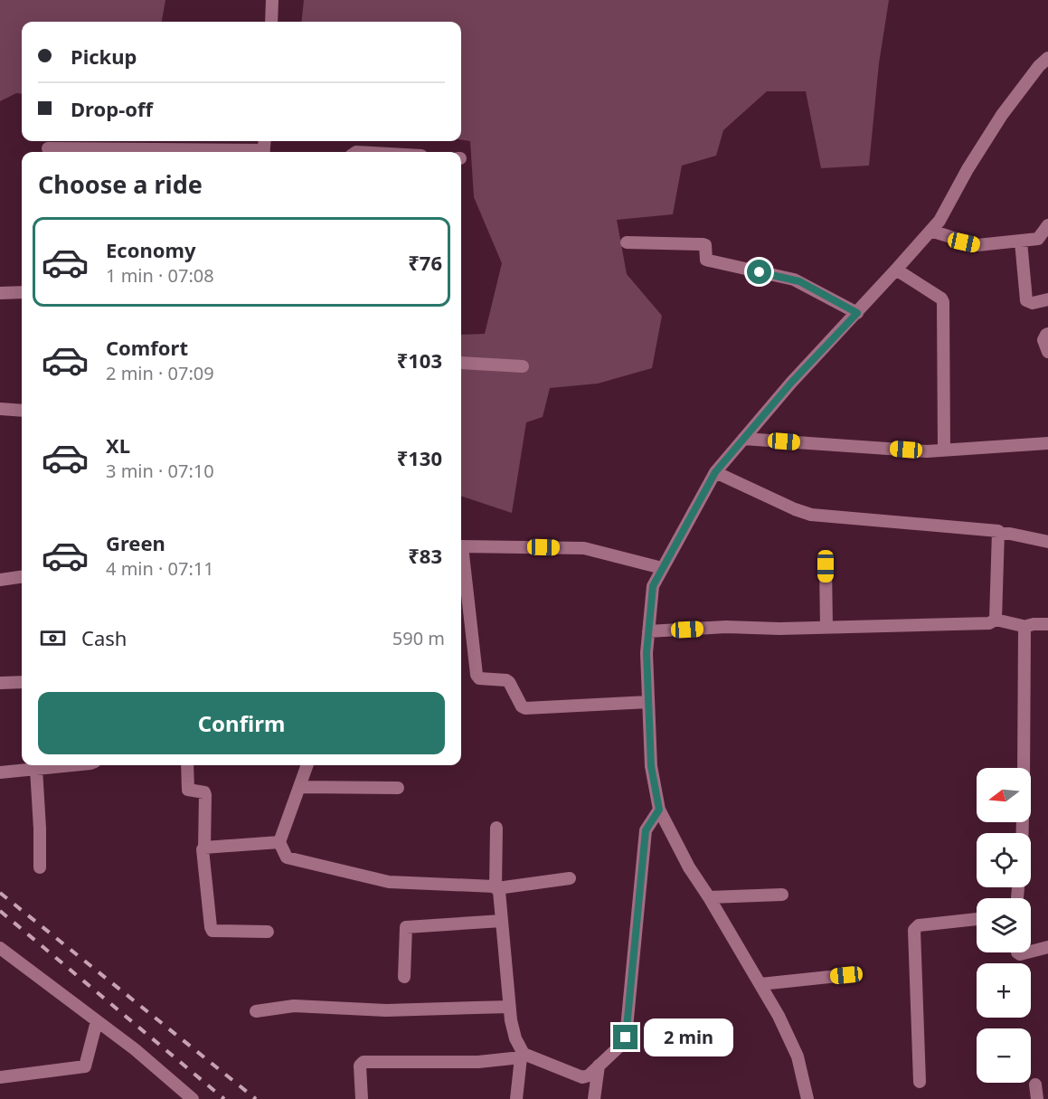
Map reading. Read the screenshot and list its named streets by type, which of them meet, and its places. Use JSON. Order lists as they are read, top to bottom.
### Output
{
  "north": "left",
  "page": {
    "banner": ["Pickup", "Drop-off"],
    "heading": "Choose a ride",
    "list": [
      {
        "name": "Economy",
        "note": "1 min · 07:08",
        "value": "₹76"
      },
      {
        "name": "Comfort",
        "note": "2 min · 07:09",
        "value": "₹103"
      },
      {
        "name": "XL",
        "note": "3 min · 07:10",
        "value": "₹130"
      },
      {
        "name": "Green",
        "note": "4 min · 07:11",
        "value": "₹83"
      }
    ],
    "pay": ["Cash", "590 m"],
    "buttons": "Confirm",
    "map_buttons": ["+", "−"],
    "bubble": "2 min"
  }
}
